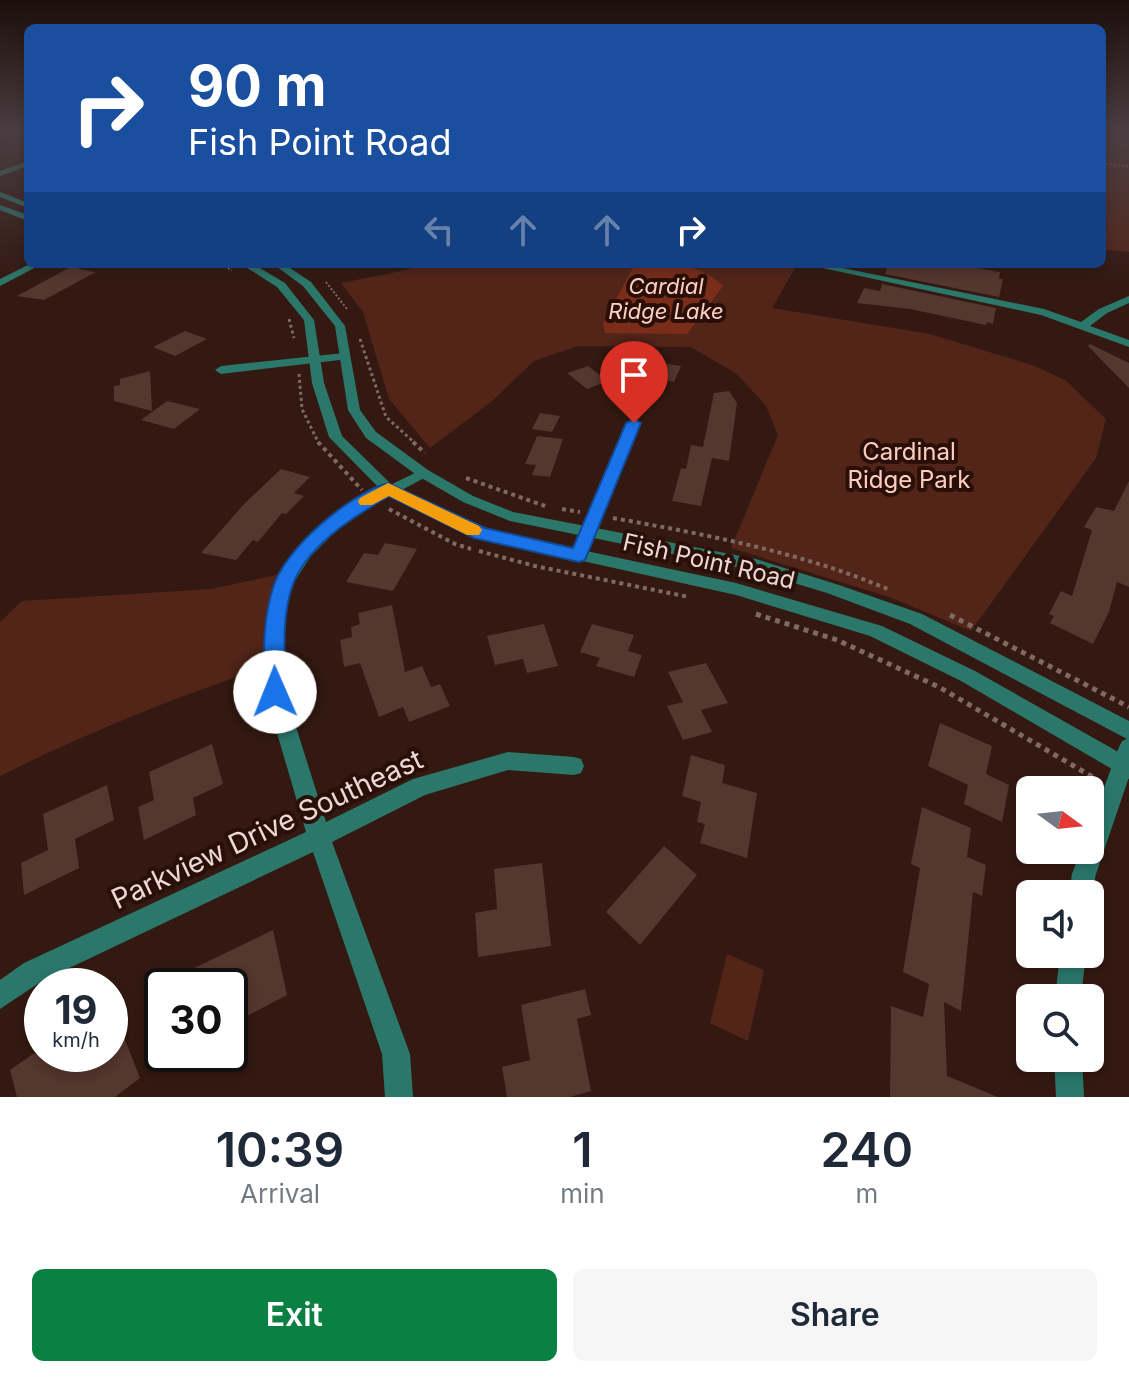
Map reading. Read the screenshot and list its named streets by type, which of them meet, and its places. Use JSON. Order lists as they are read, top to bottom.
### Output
{
  "streets": {
    "street": ["Fish Point Road", "Parkview Drive Southeast"]
  },
  "water": ["Cardial Ridge Lake"],
  "parks": ["Cardinal Ridge Park"],
  "north": "right",
  "page": {
    "turn": ["90 m", "Fish Point Road"],
    "speed": "19 km/h",
    "limit": "30",
    "eta": [
      "10:39",
      "Arrival",
      "1",
      "min",
      "240",
      "m"
    ],
    "buttons": ["Exit", "Share"]
  }
}
